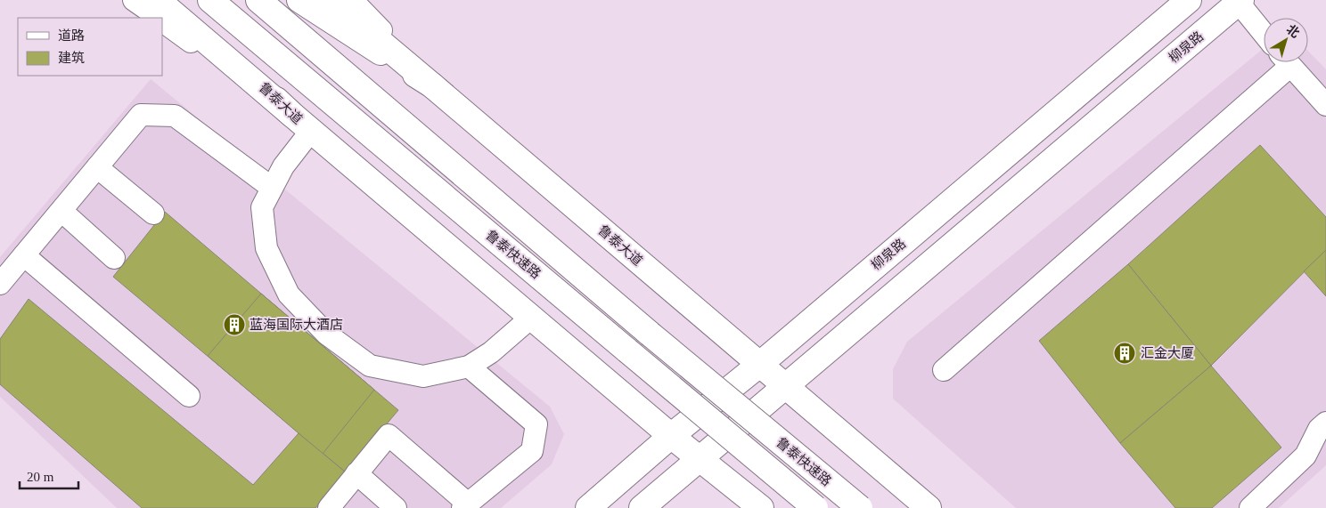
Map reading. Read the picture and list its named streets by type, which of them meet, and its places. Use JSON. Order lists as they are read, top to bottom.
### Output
{
  "streets": {
    "main road": ["柳泉路", "鲁泰大道", "鲁泰快速路"]
  },
  "crossings": [
    ["柳泉路", "鲁泰大道"]
  ],
  "places": {
    "building": ["蓝海国际大酒店", "汇金大厦"]
  },
  "legend": ["道路", "建筑"],
  "scale_bar": "20 m",
  "north": "top right"
}
